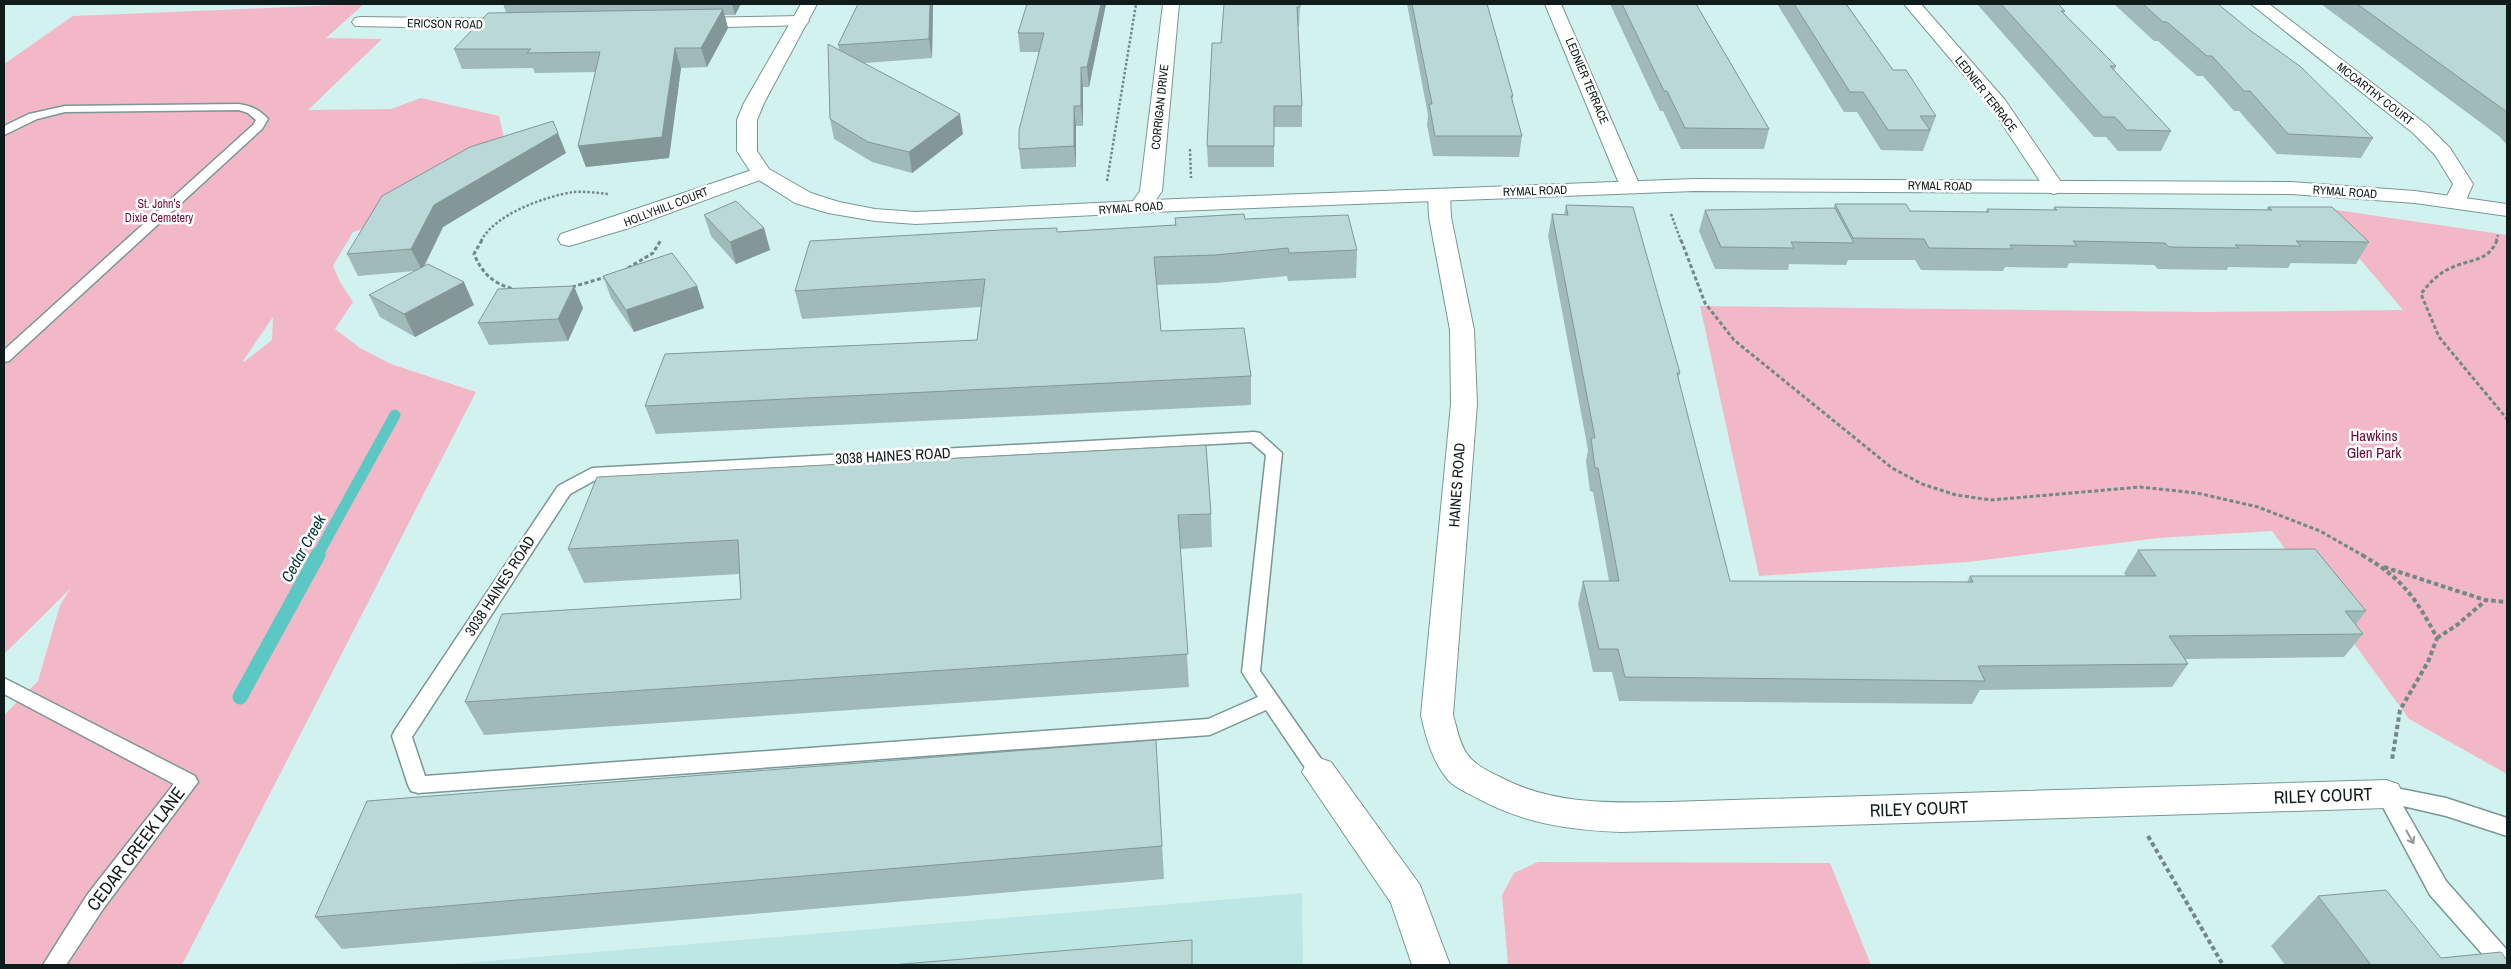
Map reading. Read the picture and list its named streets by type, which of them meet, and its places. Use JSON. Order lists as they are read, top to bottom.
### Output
{
  "streets": {
    "street": [
      "ERICSON ROAD",
      "LEDNIER TERRACE",
      "MCCARTHY COURT",
      "CORRIGAN DRIVE",
      "RYMAL ROAD",
      "HOLLYHILL COURT",
      "HAINES ROAD",
      "RILEY COURT"
    ],
    "lane": ["3038 HAINES ROAD", "CEDAR CREEK LANE"]
  },
  "crossings": [
    ["LEDNIER TERRACE", "RYMAL ROAD"],
    ["MCCARTHY COURT", "RYMAL ROAD"],
    ["CORRIGAN DRIVE", "RYMAL ROAD"],
    ["RYMAL ROAD", "HOLLYHILL COURT"],
    ["RYMAL ROAD", "HAINES ROAD"],
    ["HAINES ROAD", "RILEY COURT"]
  ],
  "water": ["Cedar Creek"],
  "parks": ["St. John’s Dixie Cemetery", "Hawkins Glen Park"]
}
